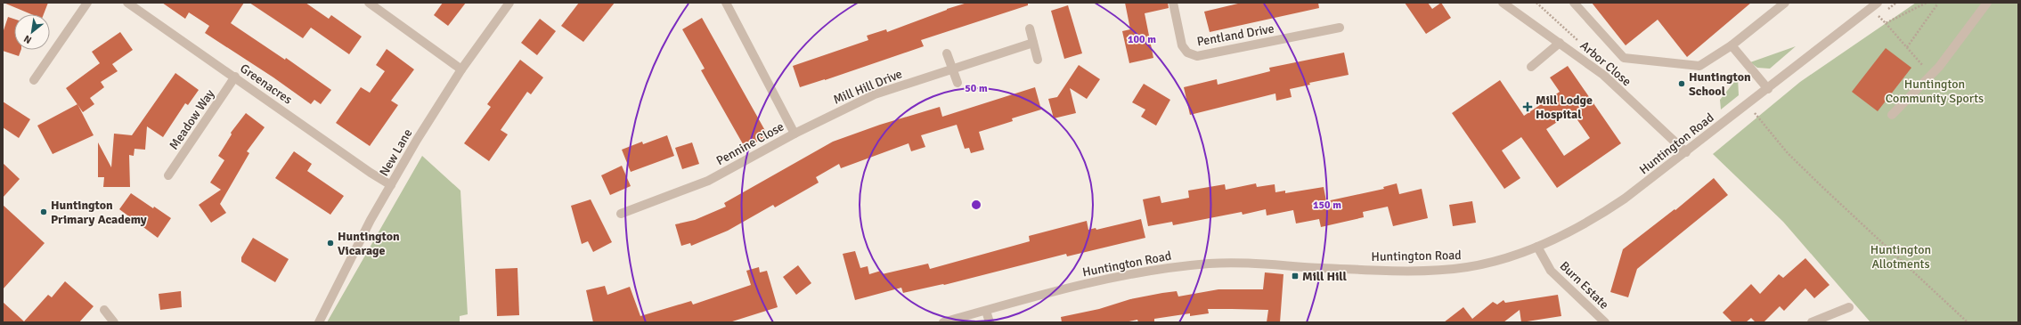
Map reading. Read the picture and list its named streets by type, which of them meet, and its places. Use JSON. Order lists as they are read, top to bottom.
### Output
{
  "streets": {
    "street": [
      "Pentland Drive",
      "Arbor Close",
      "Greenacres",
      "Mill Hill Drive",
      "Meadow Way",
      "Pennine Close",
      "Huntington Road",
      "New Lane",
      "Burn Estate"
    ]
  },
  "crossings": [
    ["Arbor Close", "Huntington Road"],
    ["Greenacres", "Meadow Way"],
    ["Greenacres", "New Lane"],
    ["Mill Hill Drive", "Pennine Close"],
    ["Huntington Road", "Burn Estate"]
  ],
  "parks": ["Huntington Community Sports", "Huntington Allotments"],
  "places": {
    "other": ["Huntington School", "Huntington Primary Academy", "Huntington Vicarage"],
    "health": ["Mill Lodge Hospital"],
    "transit": ["Mill Hill"]
  },
  "north": "bottom left",
  "rings": ["100 m", "50 m", "150 m"]
}
